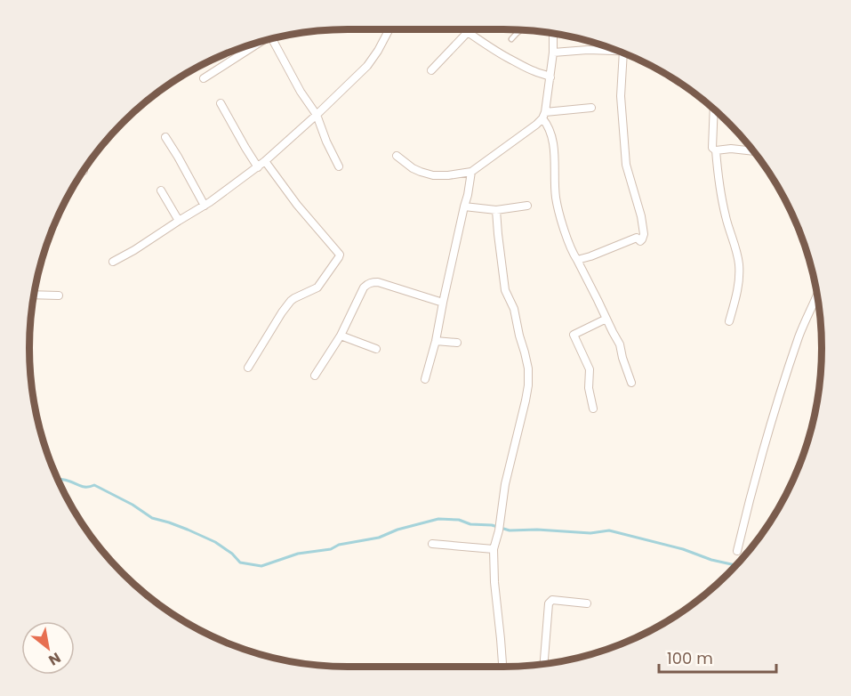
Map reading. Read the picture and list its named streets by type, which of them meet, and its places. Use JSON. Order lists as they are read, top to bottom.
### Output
{
  "scale_bar": "100 m",
  "north": "bottom right"
}
